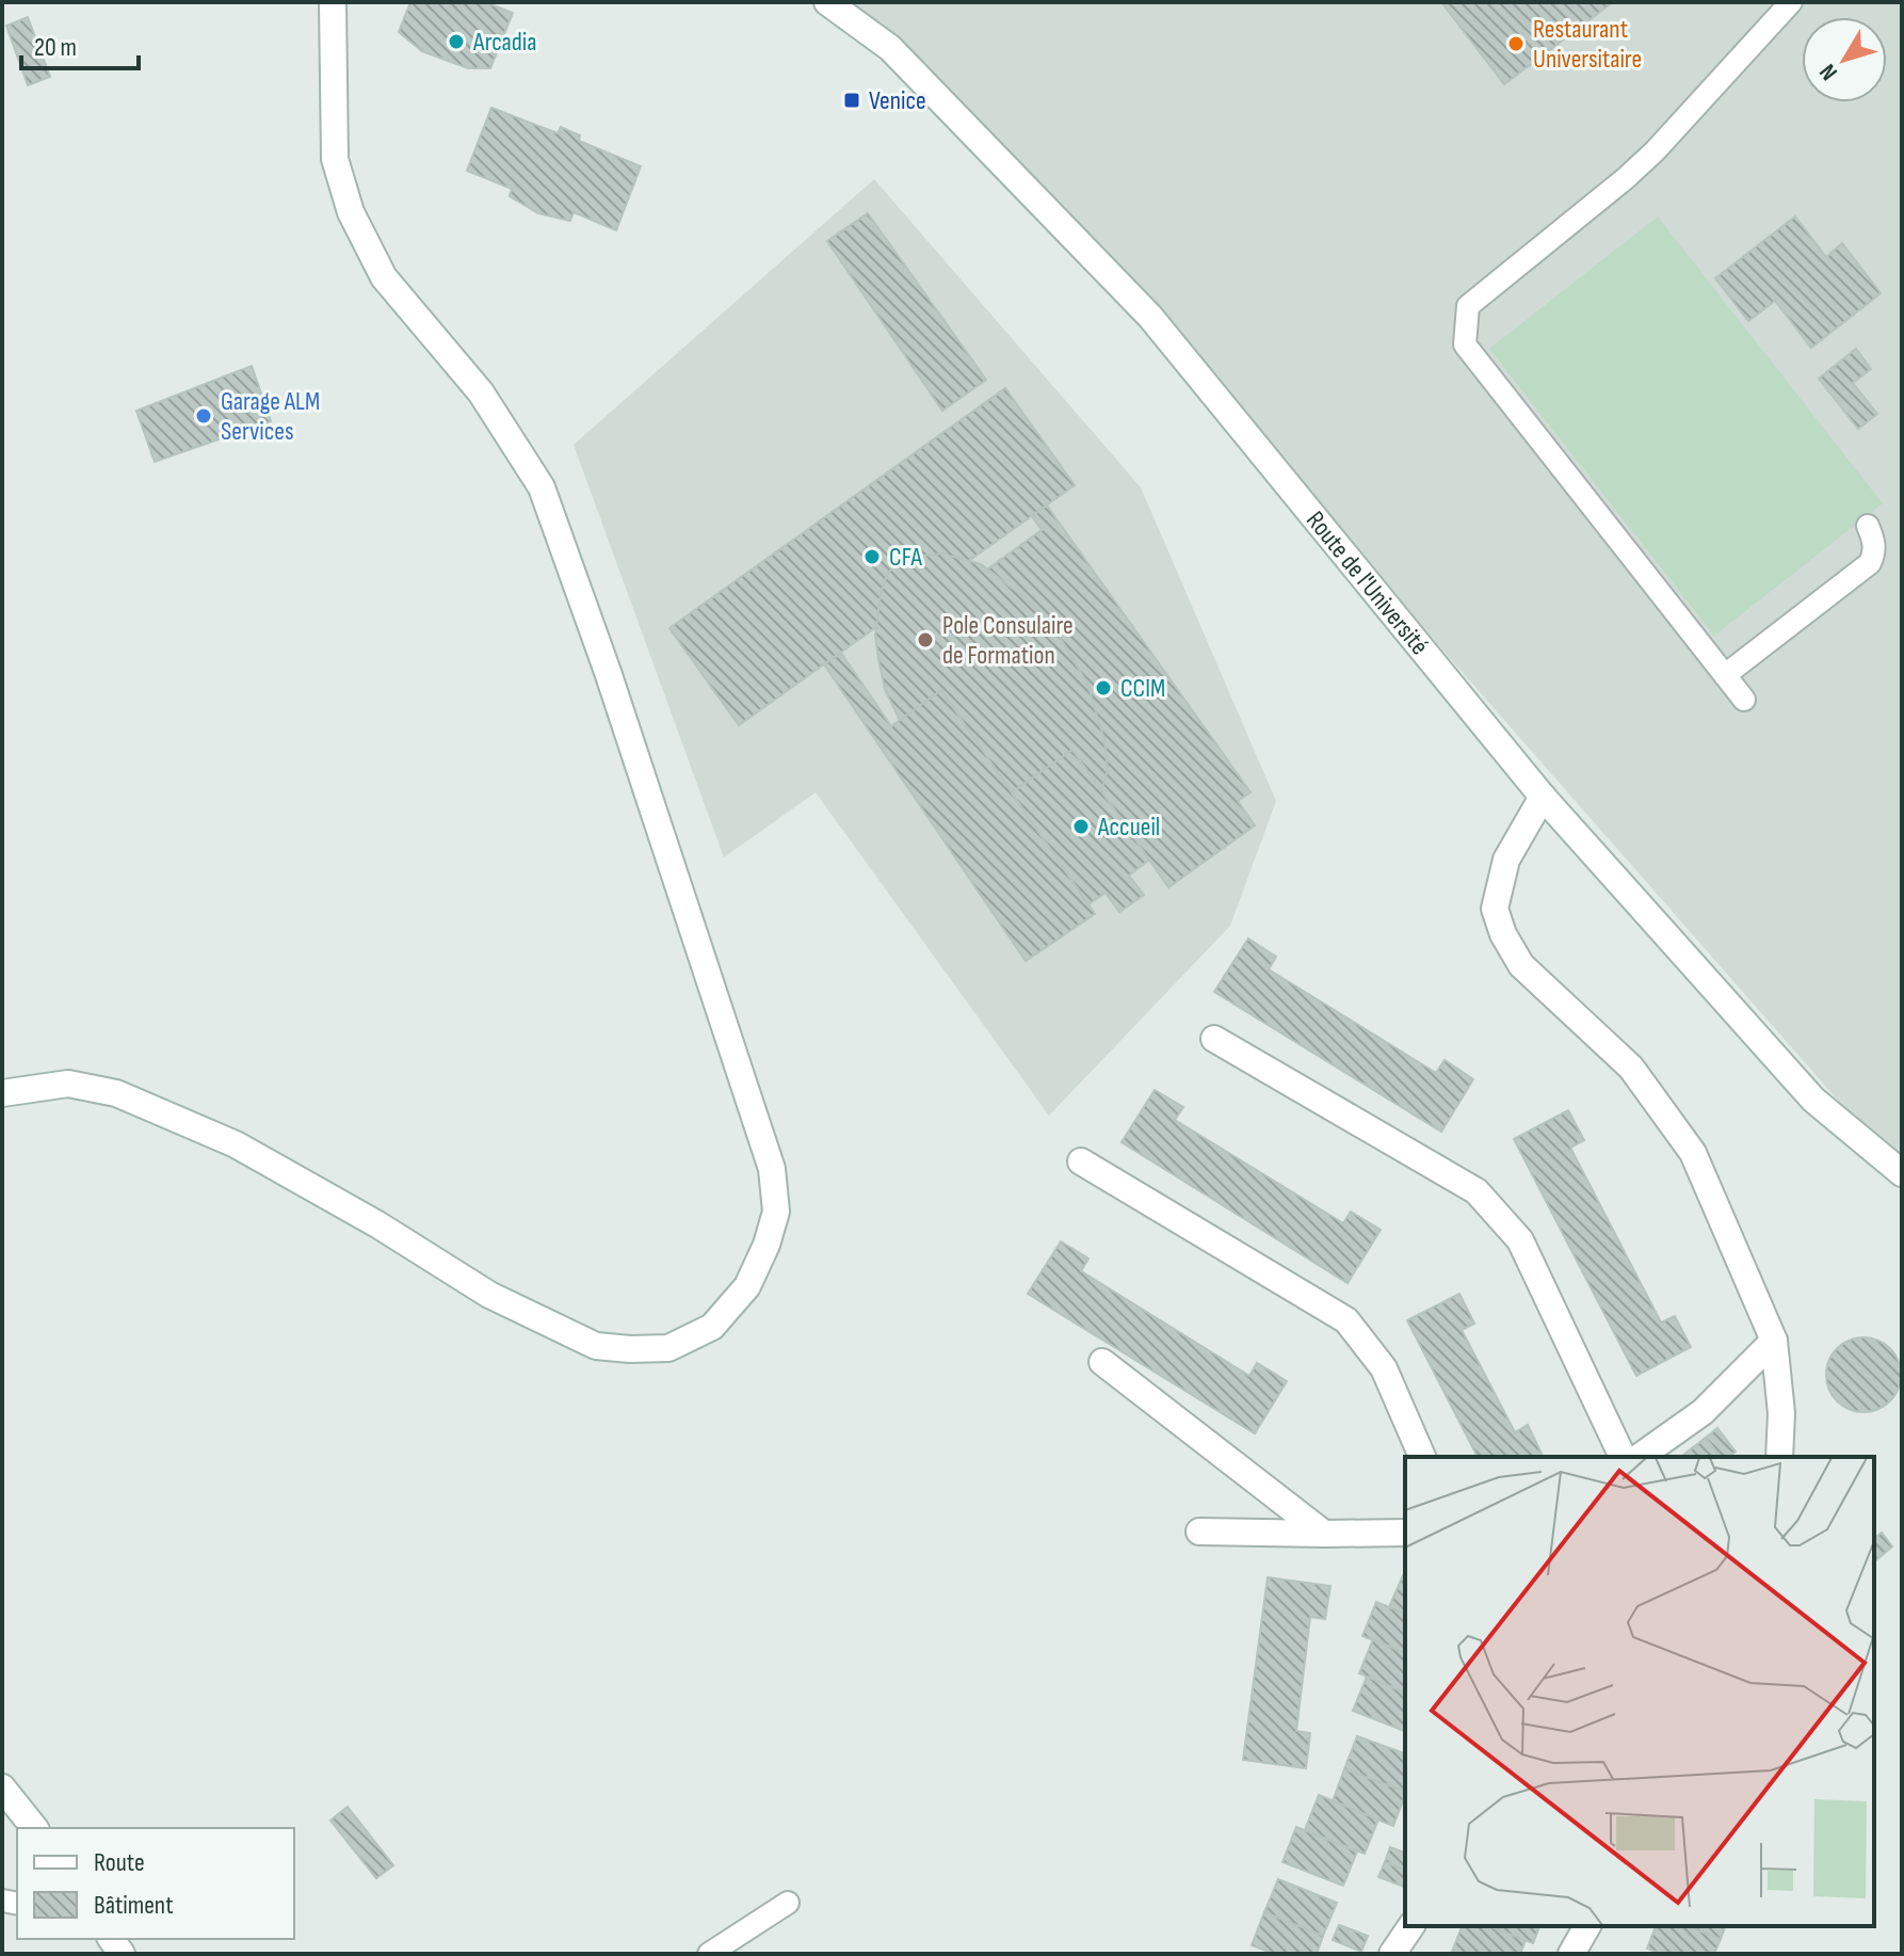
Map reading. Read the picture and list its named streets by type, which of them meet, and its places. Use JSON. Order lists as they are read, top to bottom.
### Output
{
  "streets": {
    "street": ["Route de l'Université"]
  },
  "places": {
    "other": [
      "Arcadia",
      "Restaurant Universitaire",
      "Garage ALM Services",
      "CFA",
      "Pole Consulaire de Formation",
      "CCIM",
      "Accueil"
    ],
    "transit": ["Venice"]
  },
  "legend": ["Route", "Bâtiment"],
  "scale_bar": "20 m",
  "north": "bottom left"
}
